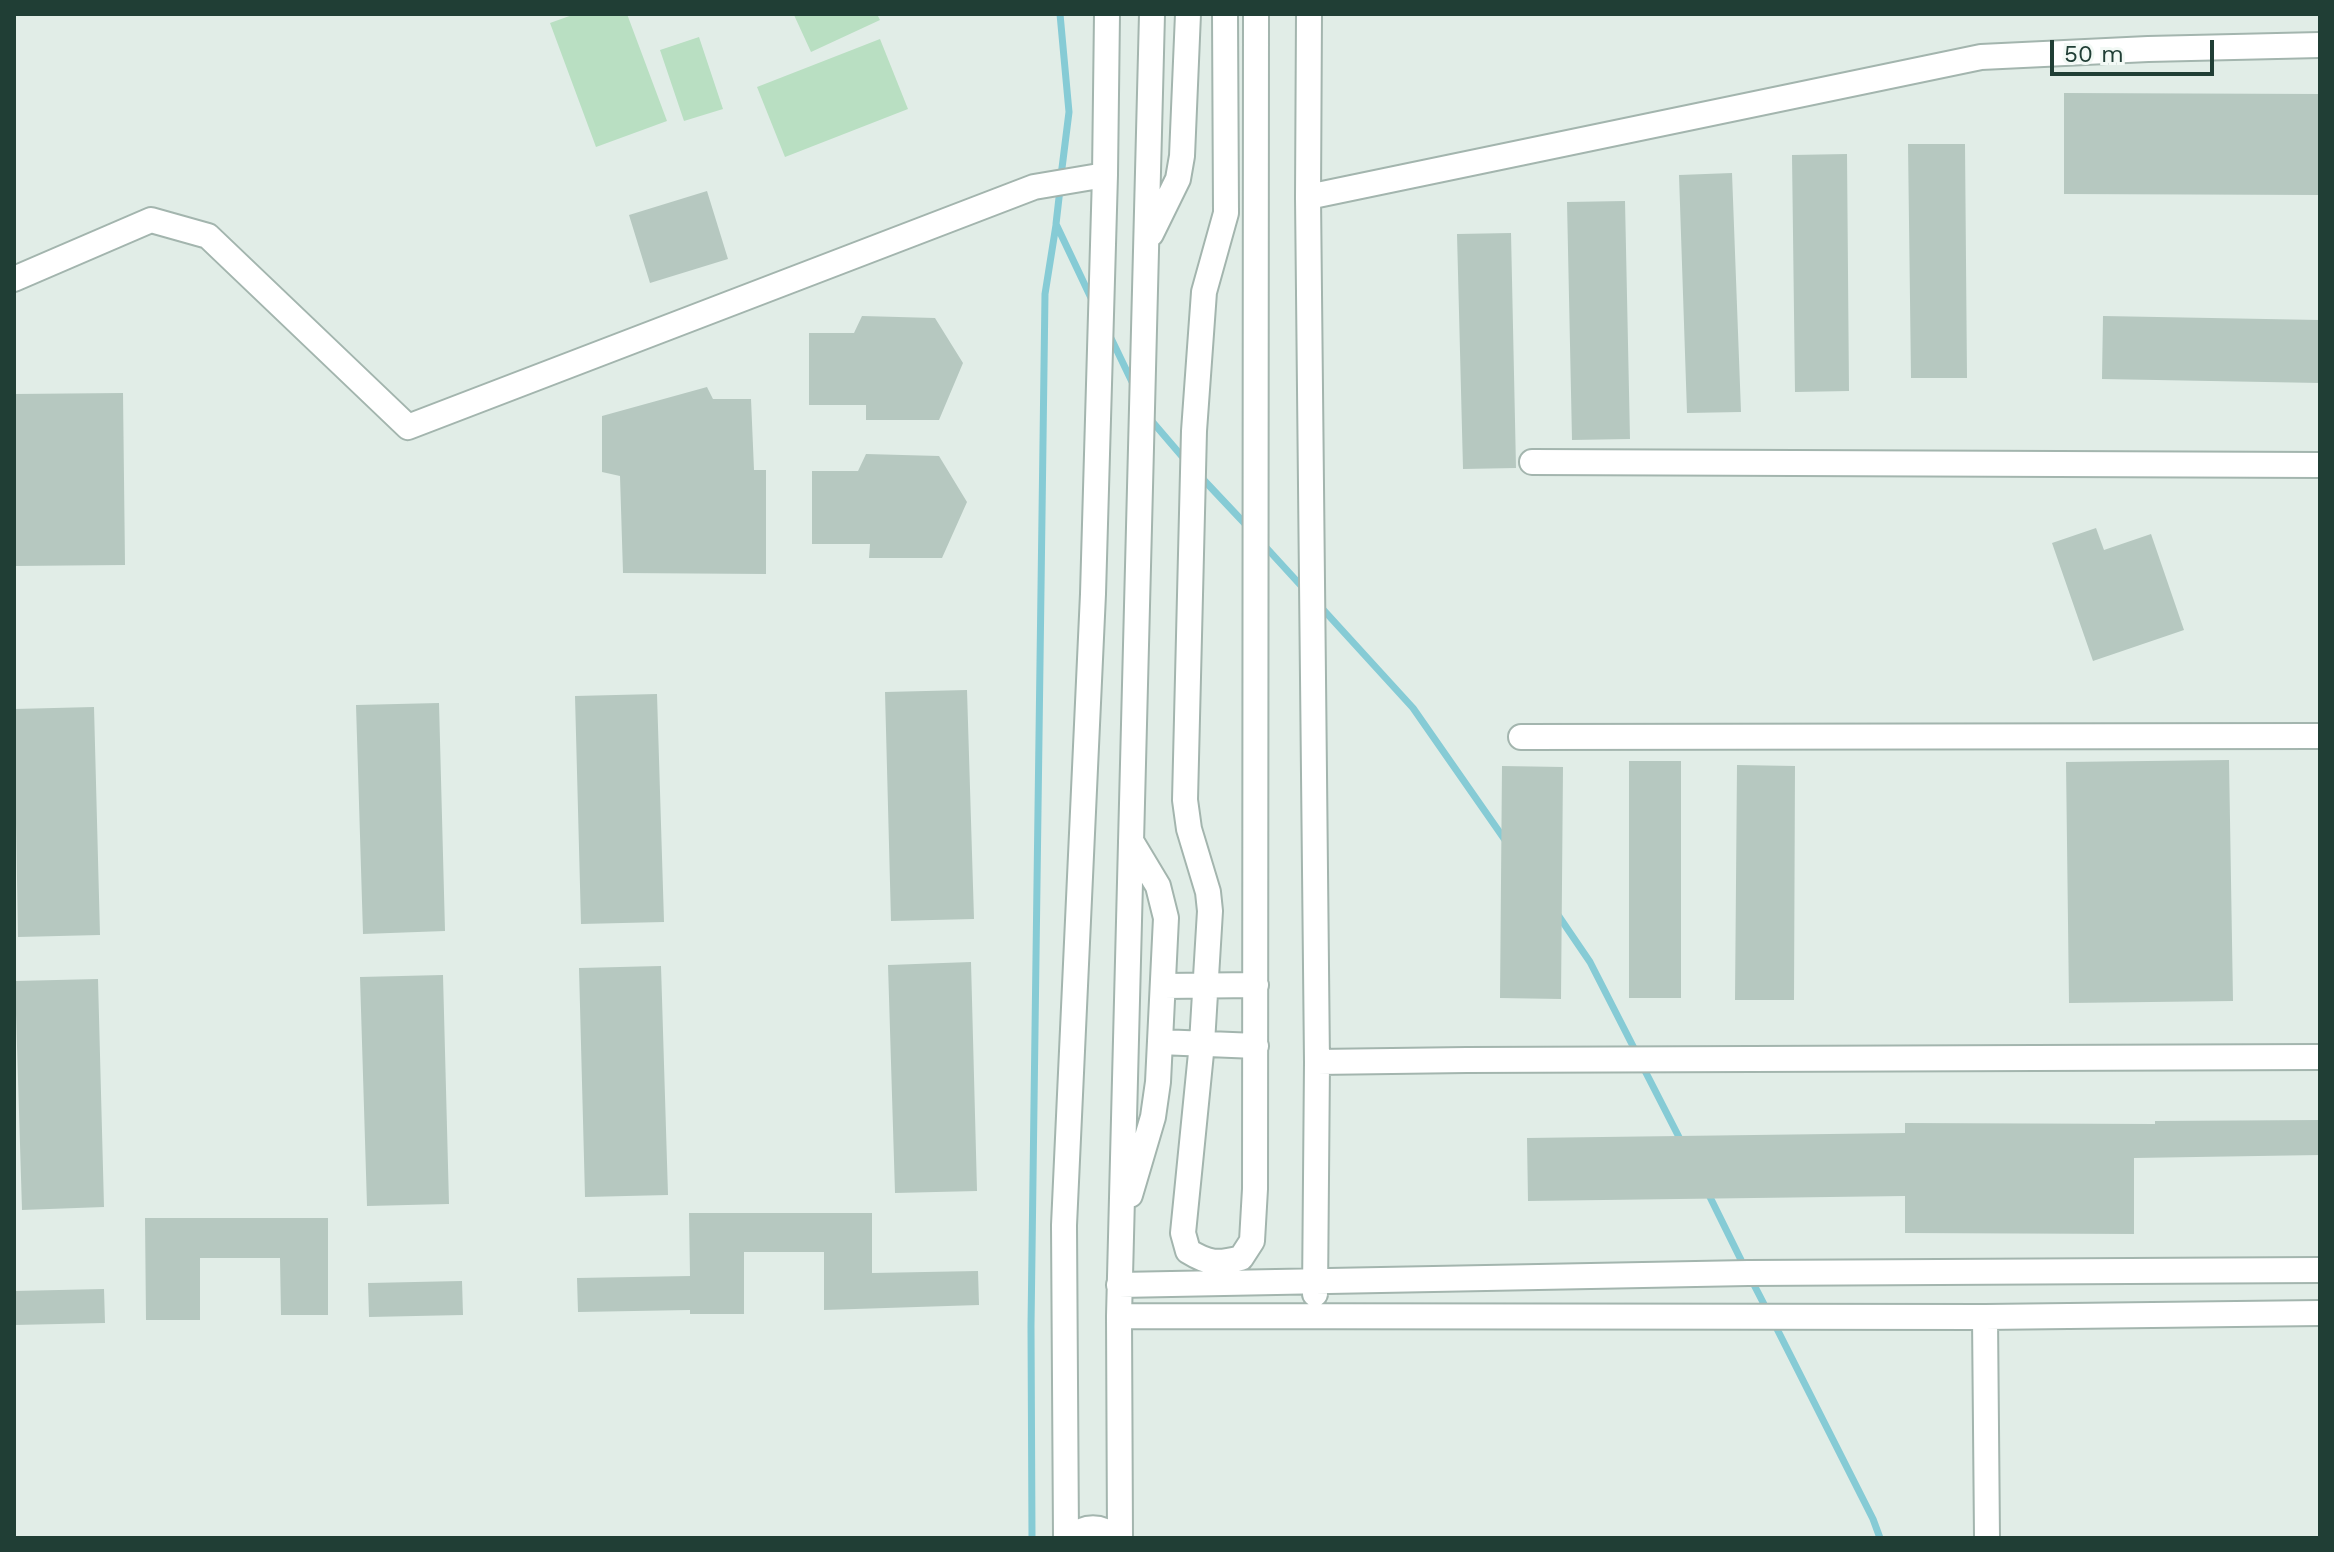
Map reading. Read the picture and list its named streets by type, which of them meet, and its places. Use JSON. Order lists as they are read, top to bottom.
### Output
{
  "scale_bar": "50 m"
}
